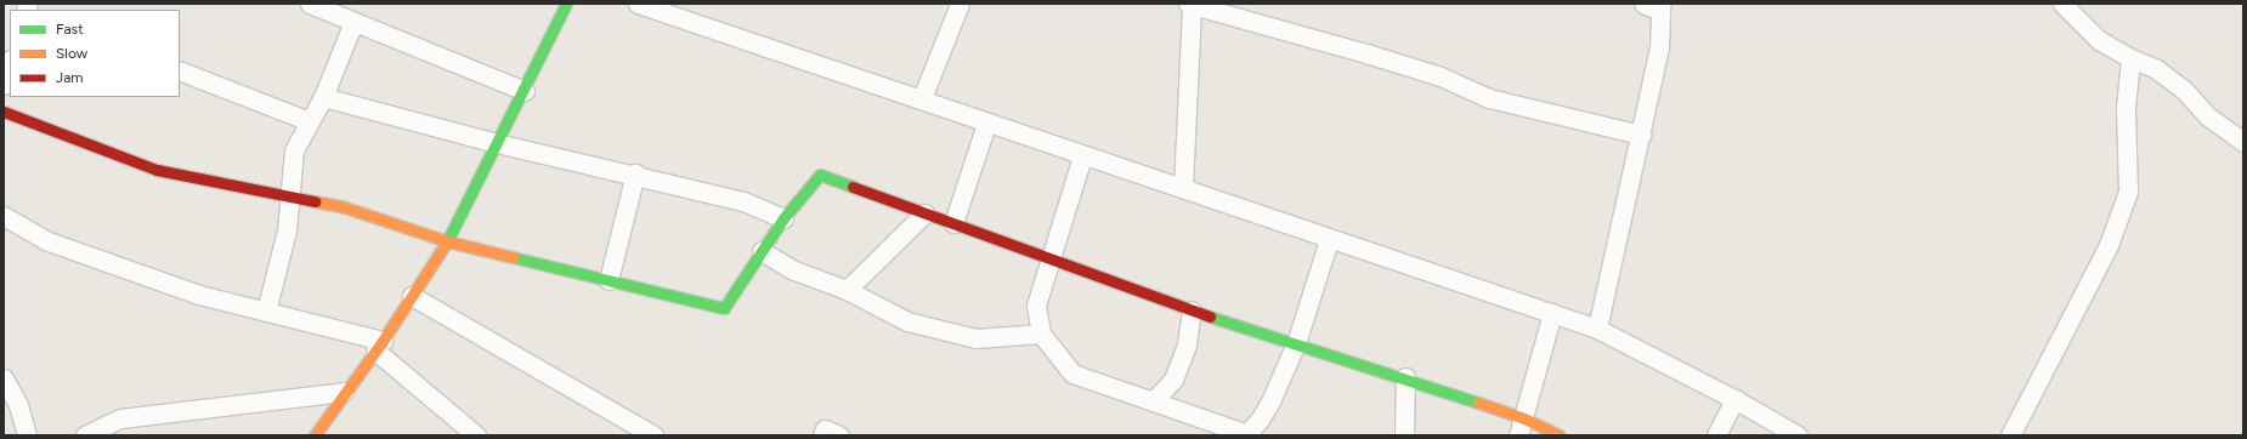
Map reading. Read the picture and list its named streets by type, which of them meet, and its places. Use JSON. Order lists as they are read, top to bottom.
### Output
{
  "legend": ["Fast", "Slow", "Jam"]
}
